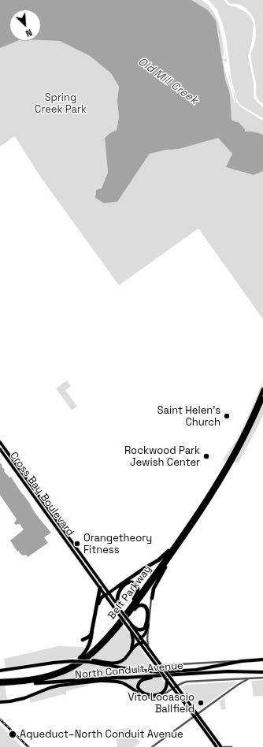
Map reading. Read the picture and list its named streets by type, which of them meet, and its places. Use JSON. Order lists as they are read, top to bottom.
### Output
{
  "streets": {
    "highway": ["Belt Parkway", "North Conduit Avenue"],
    "main road": ["Cross Bay Boulevard"]
  },
  "crossings": [
    ["Cross Bay Boulevard", "North Conduit Avenue"]
  ],
  "water": ["Old Mill Creek"],
  "parks": ["Spring Creek Park"],
  "places": [
    "Saint Helen's Church",
    "Rockwood Park Jewish Center",
    "Orangetheory Fitness",
    "Vito Locascio Ballfield",
    "Aqueduct–North Conduit Avenue"
  ],
  "north": "bottom right"
}
